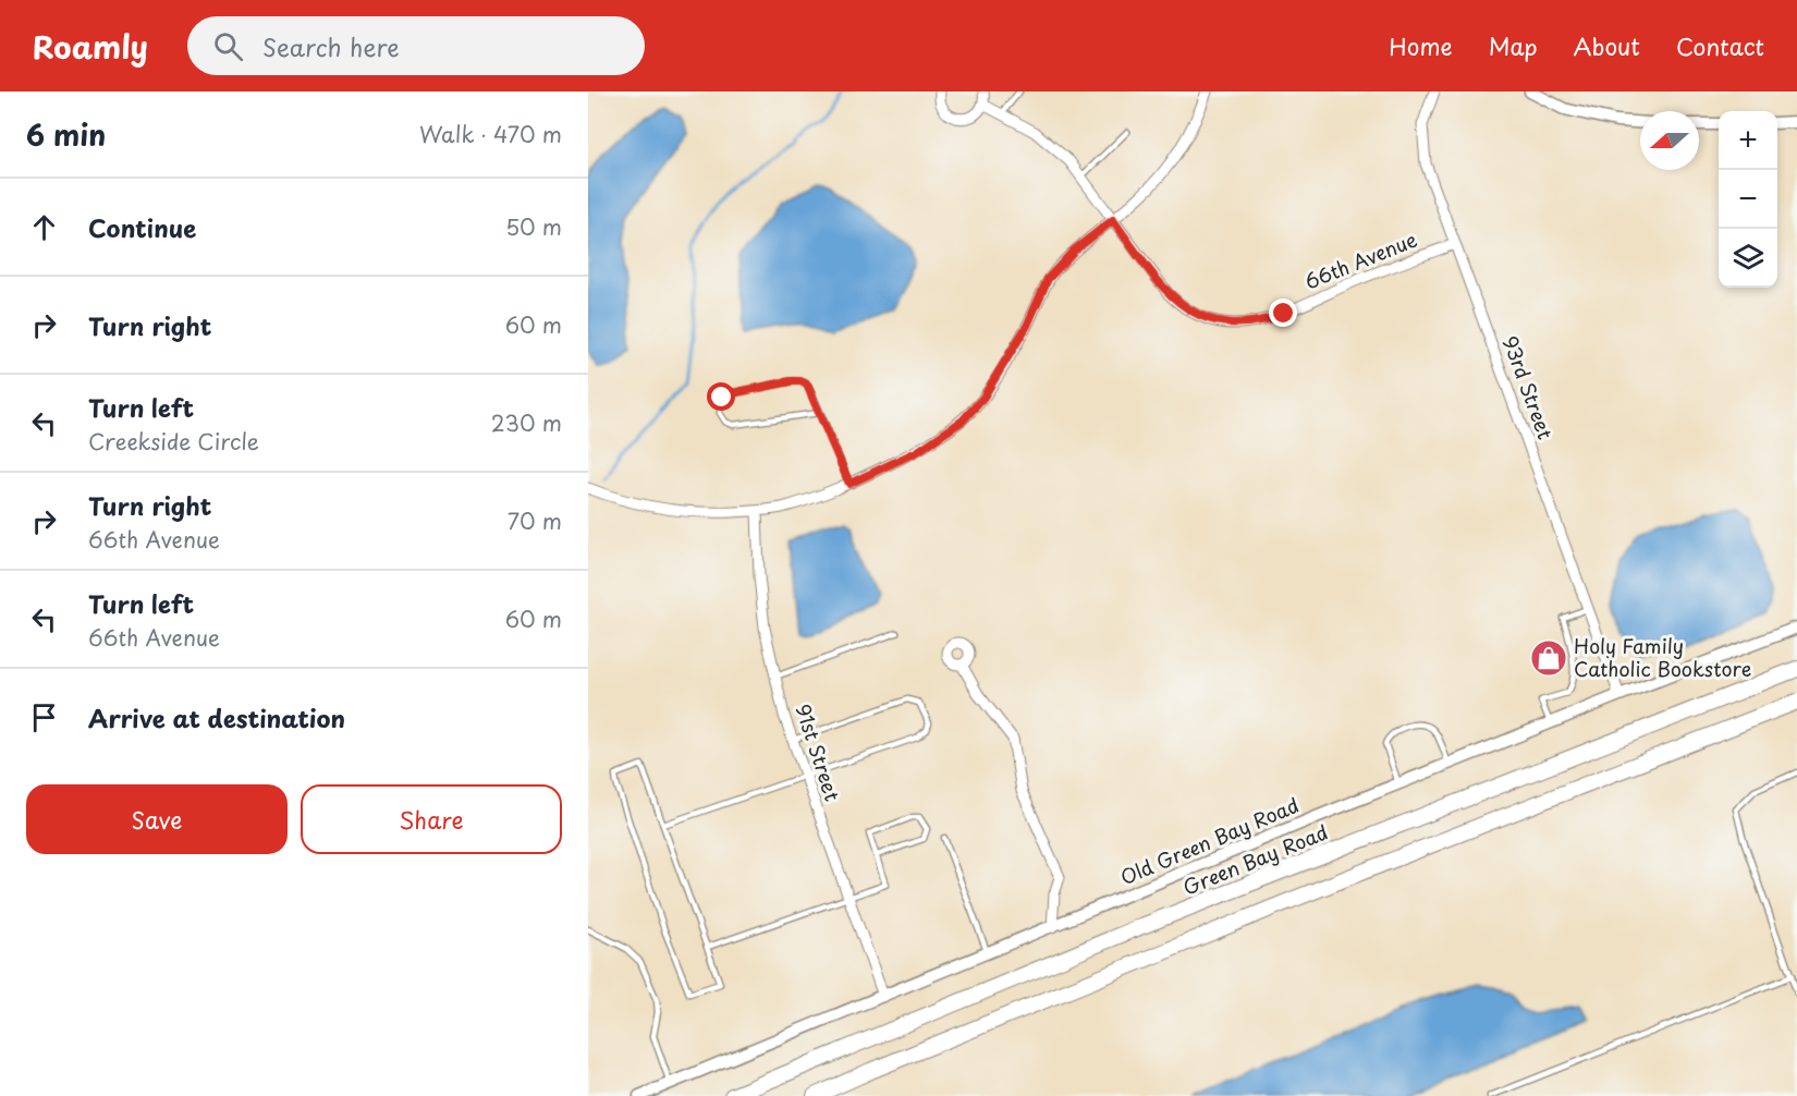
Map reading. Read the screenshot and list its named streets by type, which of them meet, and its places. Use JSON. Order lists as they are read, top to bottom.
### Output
{
  "streets": {
    "main road": ["Green Bay Road"],
    "street": [
      "66th Avenue",
      "93rd Street",
      "91st Street",
      "Old Green Bay Road"
    ]
  },
  "crossings": [
    ["66th Avenue", "93rd Street"],
    ["93rd Street", "Old Green Bay Road"],
    ["91st Street", "Old Green Bay Road"]
  ],
  "places": {
    "shop": ["Holy Family Catholic Bookstore"]
  },
  "north": "left",
  "page": {
    "header": "Roamly",
    "search": "Search here",
    "nav": [
      "Home",
      "Map",
      "About",
      "Contact"
    ],
    "heading": ["6 min", "Walk · 470 m"],
    "map_buttons": ["+", "−"],
    "list": [
      ["Continue", "50 m"],
      ["Turn right", "60 m"],
      ["Turn left", "Creekside Circle", "230 m"],
      ["Turn right", "66th Avenue", "70 m"],
      ["Turn left", "66th Avenue", "60 m"],
      "Arrive at destination"
    ],
    "buttons": ["Save", "Share"]
  }
}
